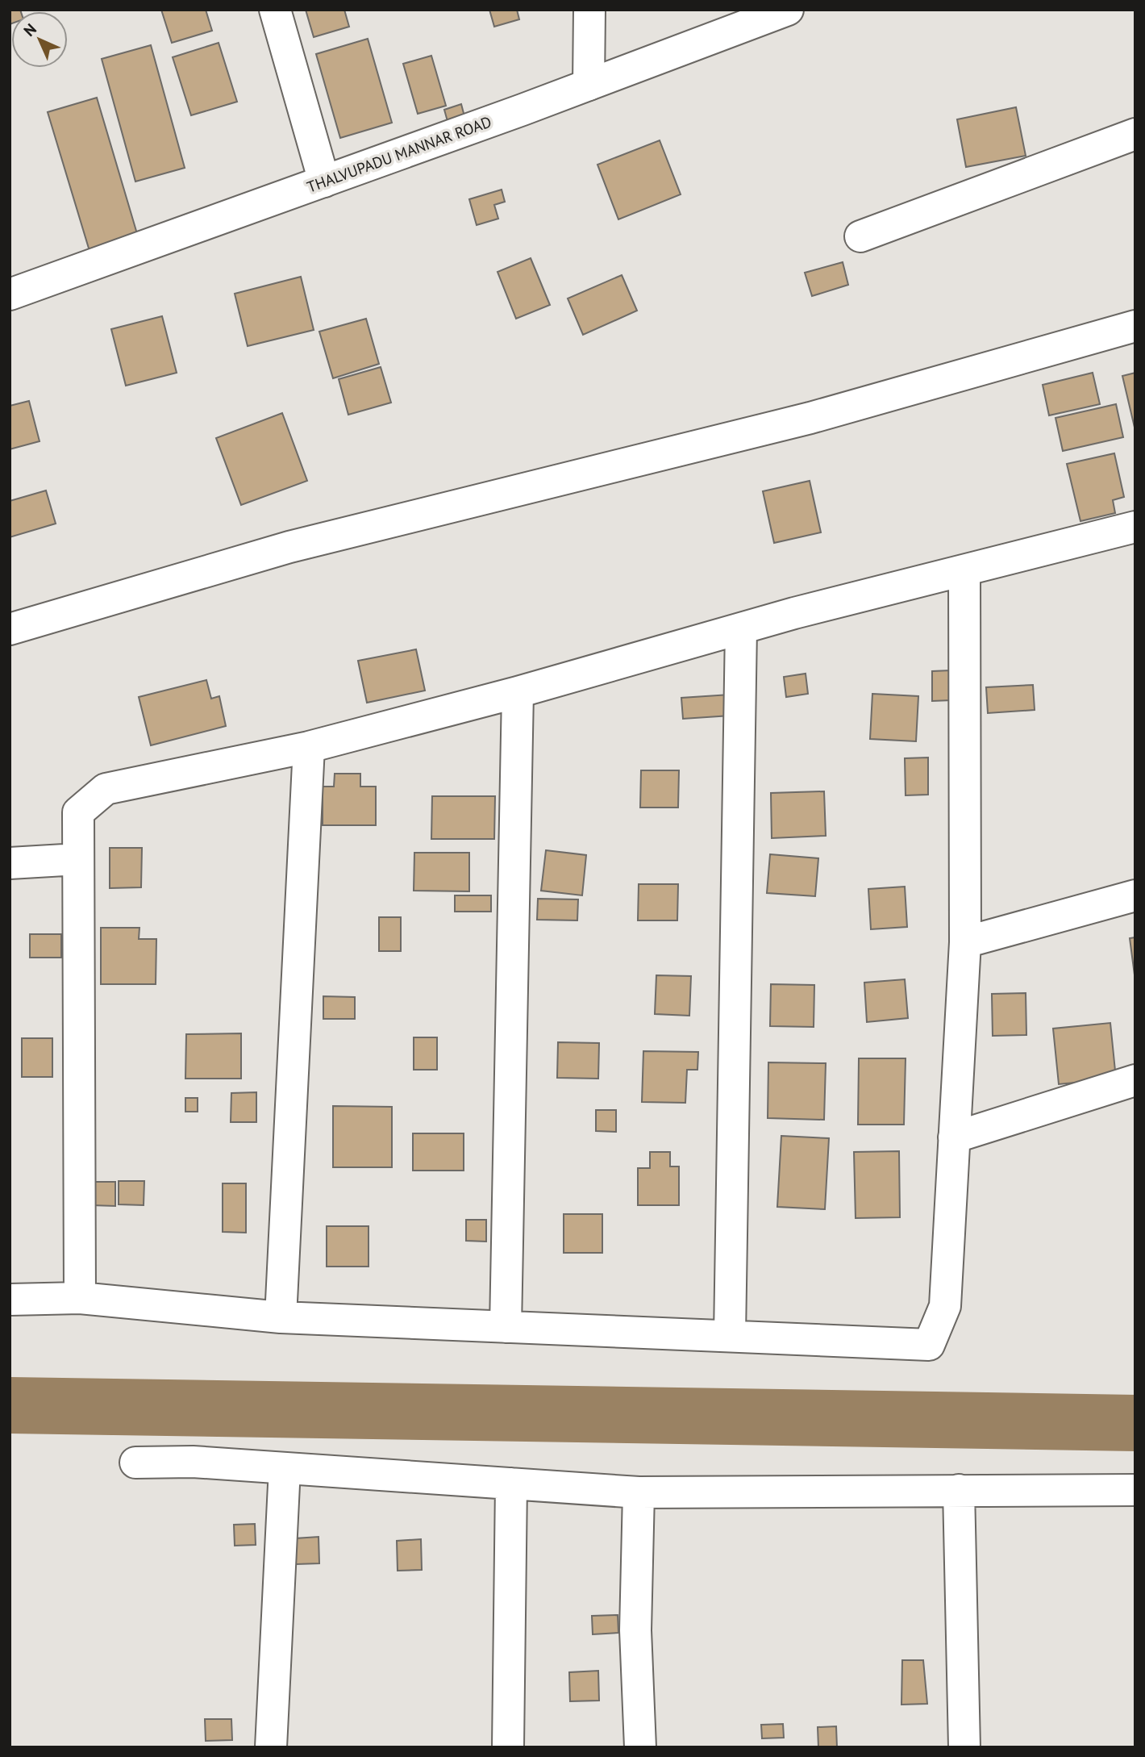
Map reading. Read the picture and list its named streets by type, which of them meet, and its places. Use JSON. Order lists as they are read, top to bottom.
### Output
{
  "streets": {
    "street": ["THALVUPADU MANNAR ROAD"]
  },
  "north": "top left"
}
